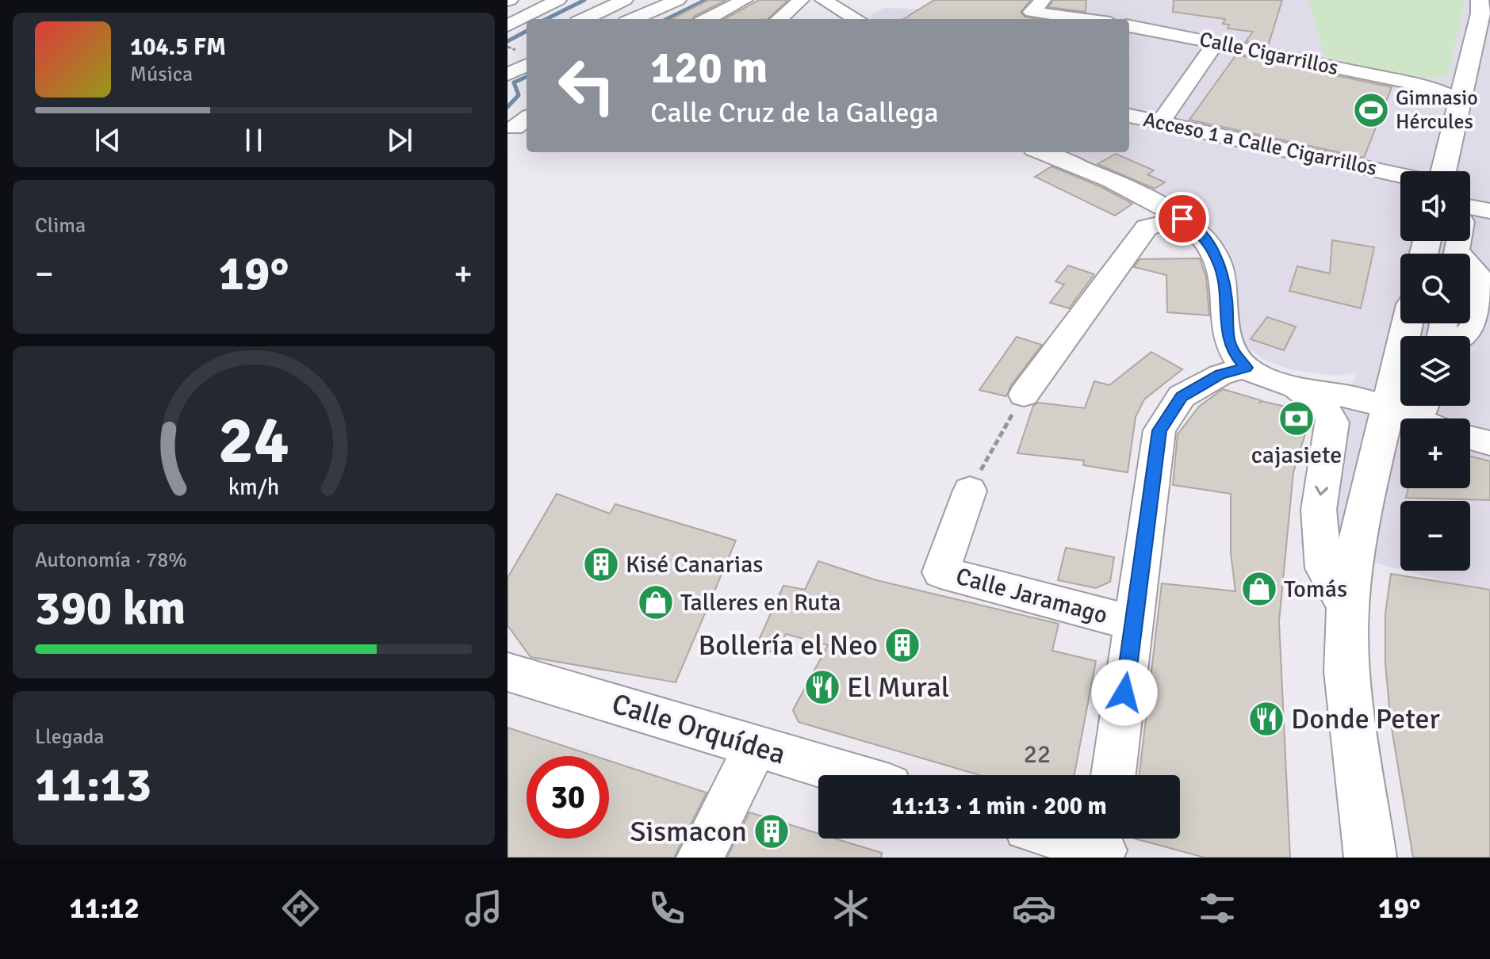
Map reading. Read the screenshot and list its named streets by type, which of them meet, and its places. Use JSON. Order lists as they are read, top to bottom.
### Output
{
  "streets": {
    "street": [
      "Calle Cigarrillos",
      "Acceso 1 a Calle Cigarrillos",
      "Calle Jaramago",
      "Calle Orquídea"
    ]
  },
  "places": {
    "sports": ["Gimnasio Hércules"],
    "bank": ["cajasiete"],
    "building": ["Kisé Canarias", "Bollería el Neo", "Sismacon"],
    "shop": ["Tomás", "Talleres en Ruta"],
    "restaurant": ["El Mural", "Donde Peter"]
  },
  "house_numbers": ["22"],
  "page": {
    "turn": ["120 m", "Calle Cruz de la Gallega"],
    "song": ["104.5 FM", "Música"],
    "map_buttons": ["+", "−"],
    "tile": [
      "Clima",
      ["Autonomía · 78%", "390 km"],
      ["Llegada", "11:13"]
    ],
    "heat": ["−", "19°", "+"],
    "limit": "30",
    "trip": "11:13 · 1 min · 200 m",
    "tabs": ["11:12", "19°"],
    "gauge": ["24", "km/h"]
  }
}
